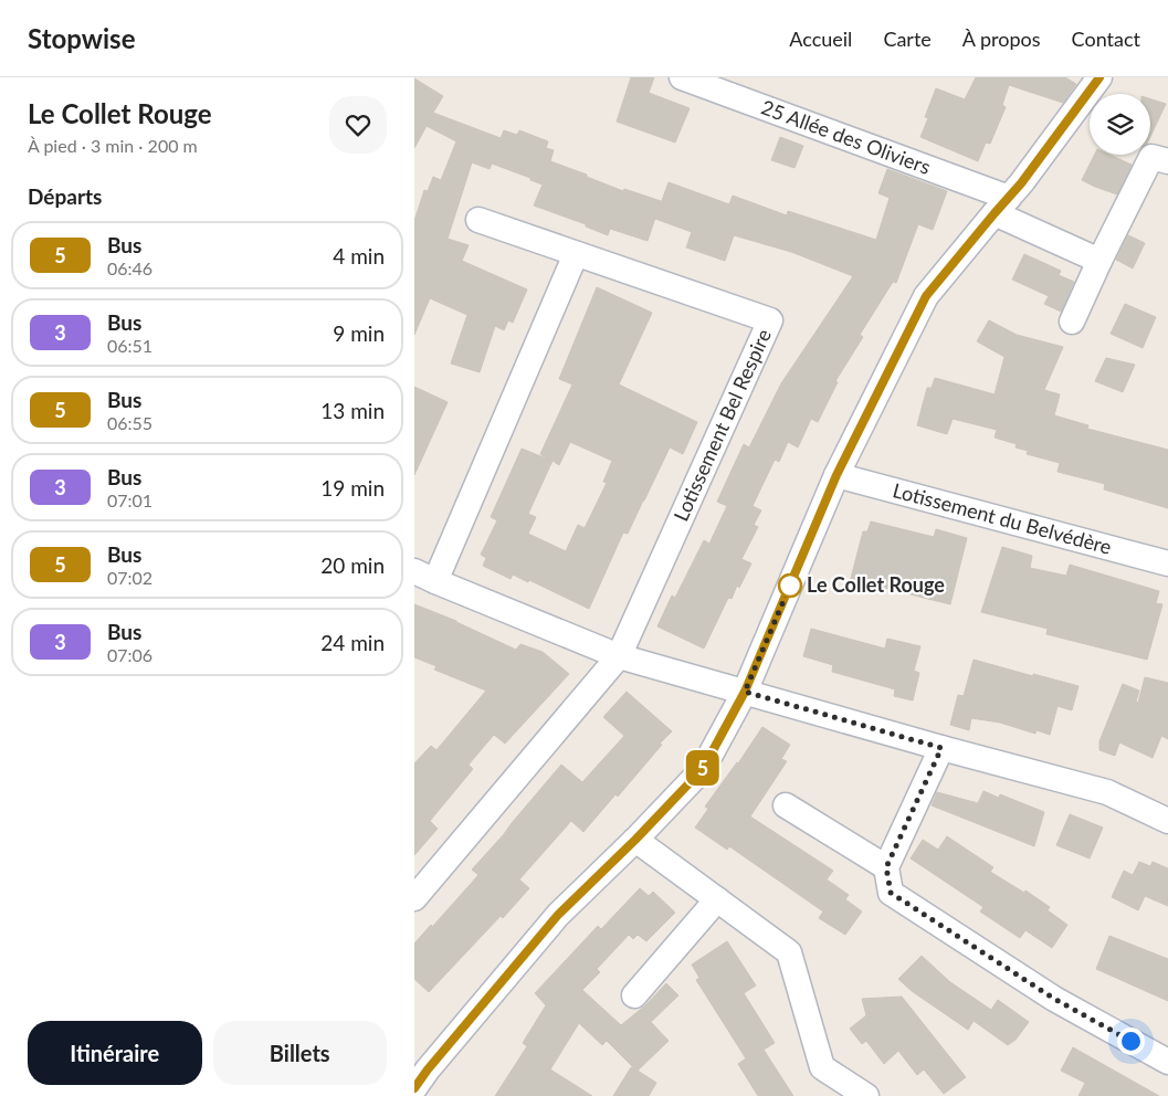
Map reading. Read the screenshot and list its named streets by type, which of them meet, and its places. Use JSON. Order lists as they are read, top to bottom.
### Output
{
  "streets": {
    "street": ["25 Allée des Oliviers", "Lotissement Bel Respire", "Lotissement du Belvédère"]
  },
  "places": ["Le Collet Rouge"],
  "lines": ["bus line 5"],
  "page": {
    "header": "Stopwise",
    "nav": [
      "Accueil",
      "Carte",
      "À propos",
      "Contact"
    ],
    "heading": [
      ["Le Collet Rouge", "À pied · 3 min · 200 m"],
      "Départs"
    ],
    "on_map": "5",
    "list": [
      {
        "mark": "5",
        "name": "Bus",
        "note": "06:46",
        "value": "4 min"
      },
      {
        "mark": "3",
        "name": "Bus",
        "note": "06:51",
        "value": "9 min"
      },
      {
        "mark": "5",
        "name": "Bus",
        "note": "06:55",
        "value": "13 min"
      },
      {
        "mark": "3",
        "name": "Bus",
        "note": "07:01",
        "value": "19 min"
      },
      {
        "mark": "5",
        "name": "Bus",
        "note": "07:02",
        "value": "20 min"
      },
      {
        "mark": "3",
        "name": "Bus",
        "note": "07:06",
        "value": "24 min"
      }
    ],
    "buttons": ["Itinéraire", "Billets"]
  }
}
